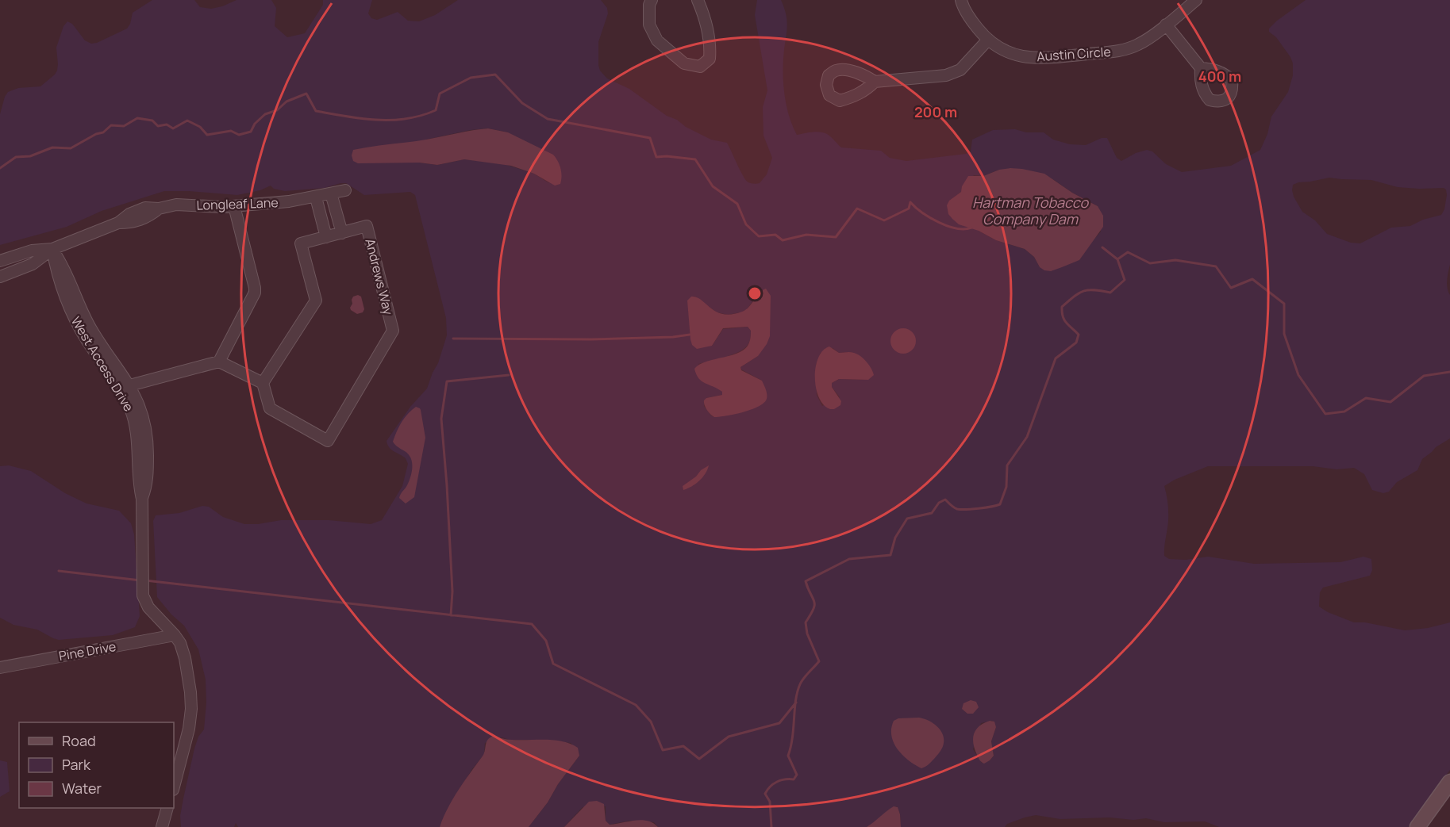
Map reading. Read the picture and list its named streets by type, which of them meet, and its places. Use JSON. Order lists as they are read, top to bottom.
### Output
{
  "streets": {
    "street": [
      "Austin Circle",
      "Longleaf Lane",
      "Andrews Way",
      "West Access Drive",
      "Pine Drive"
    ]
  },
  "crossings": [
    ["Longleaf Lane", "West Access Drive"],
    ["West Access Drive", "Pine Drive"]
  ],
  "water": ["Hartman Tobacco Company Dam"],
  "legend": ["Road", "Park", "Water"],
  "rings": ["400 m", "200 m"]
}
